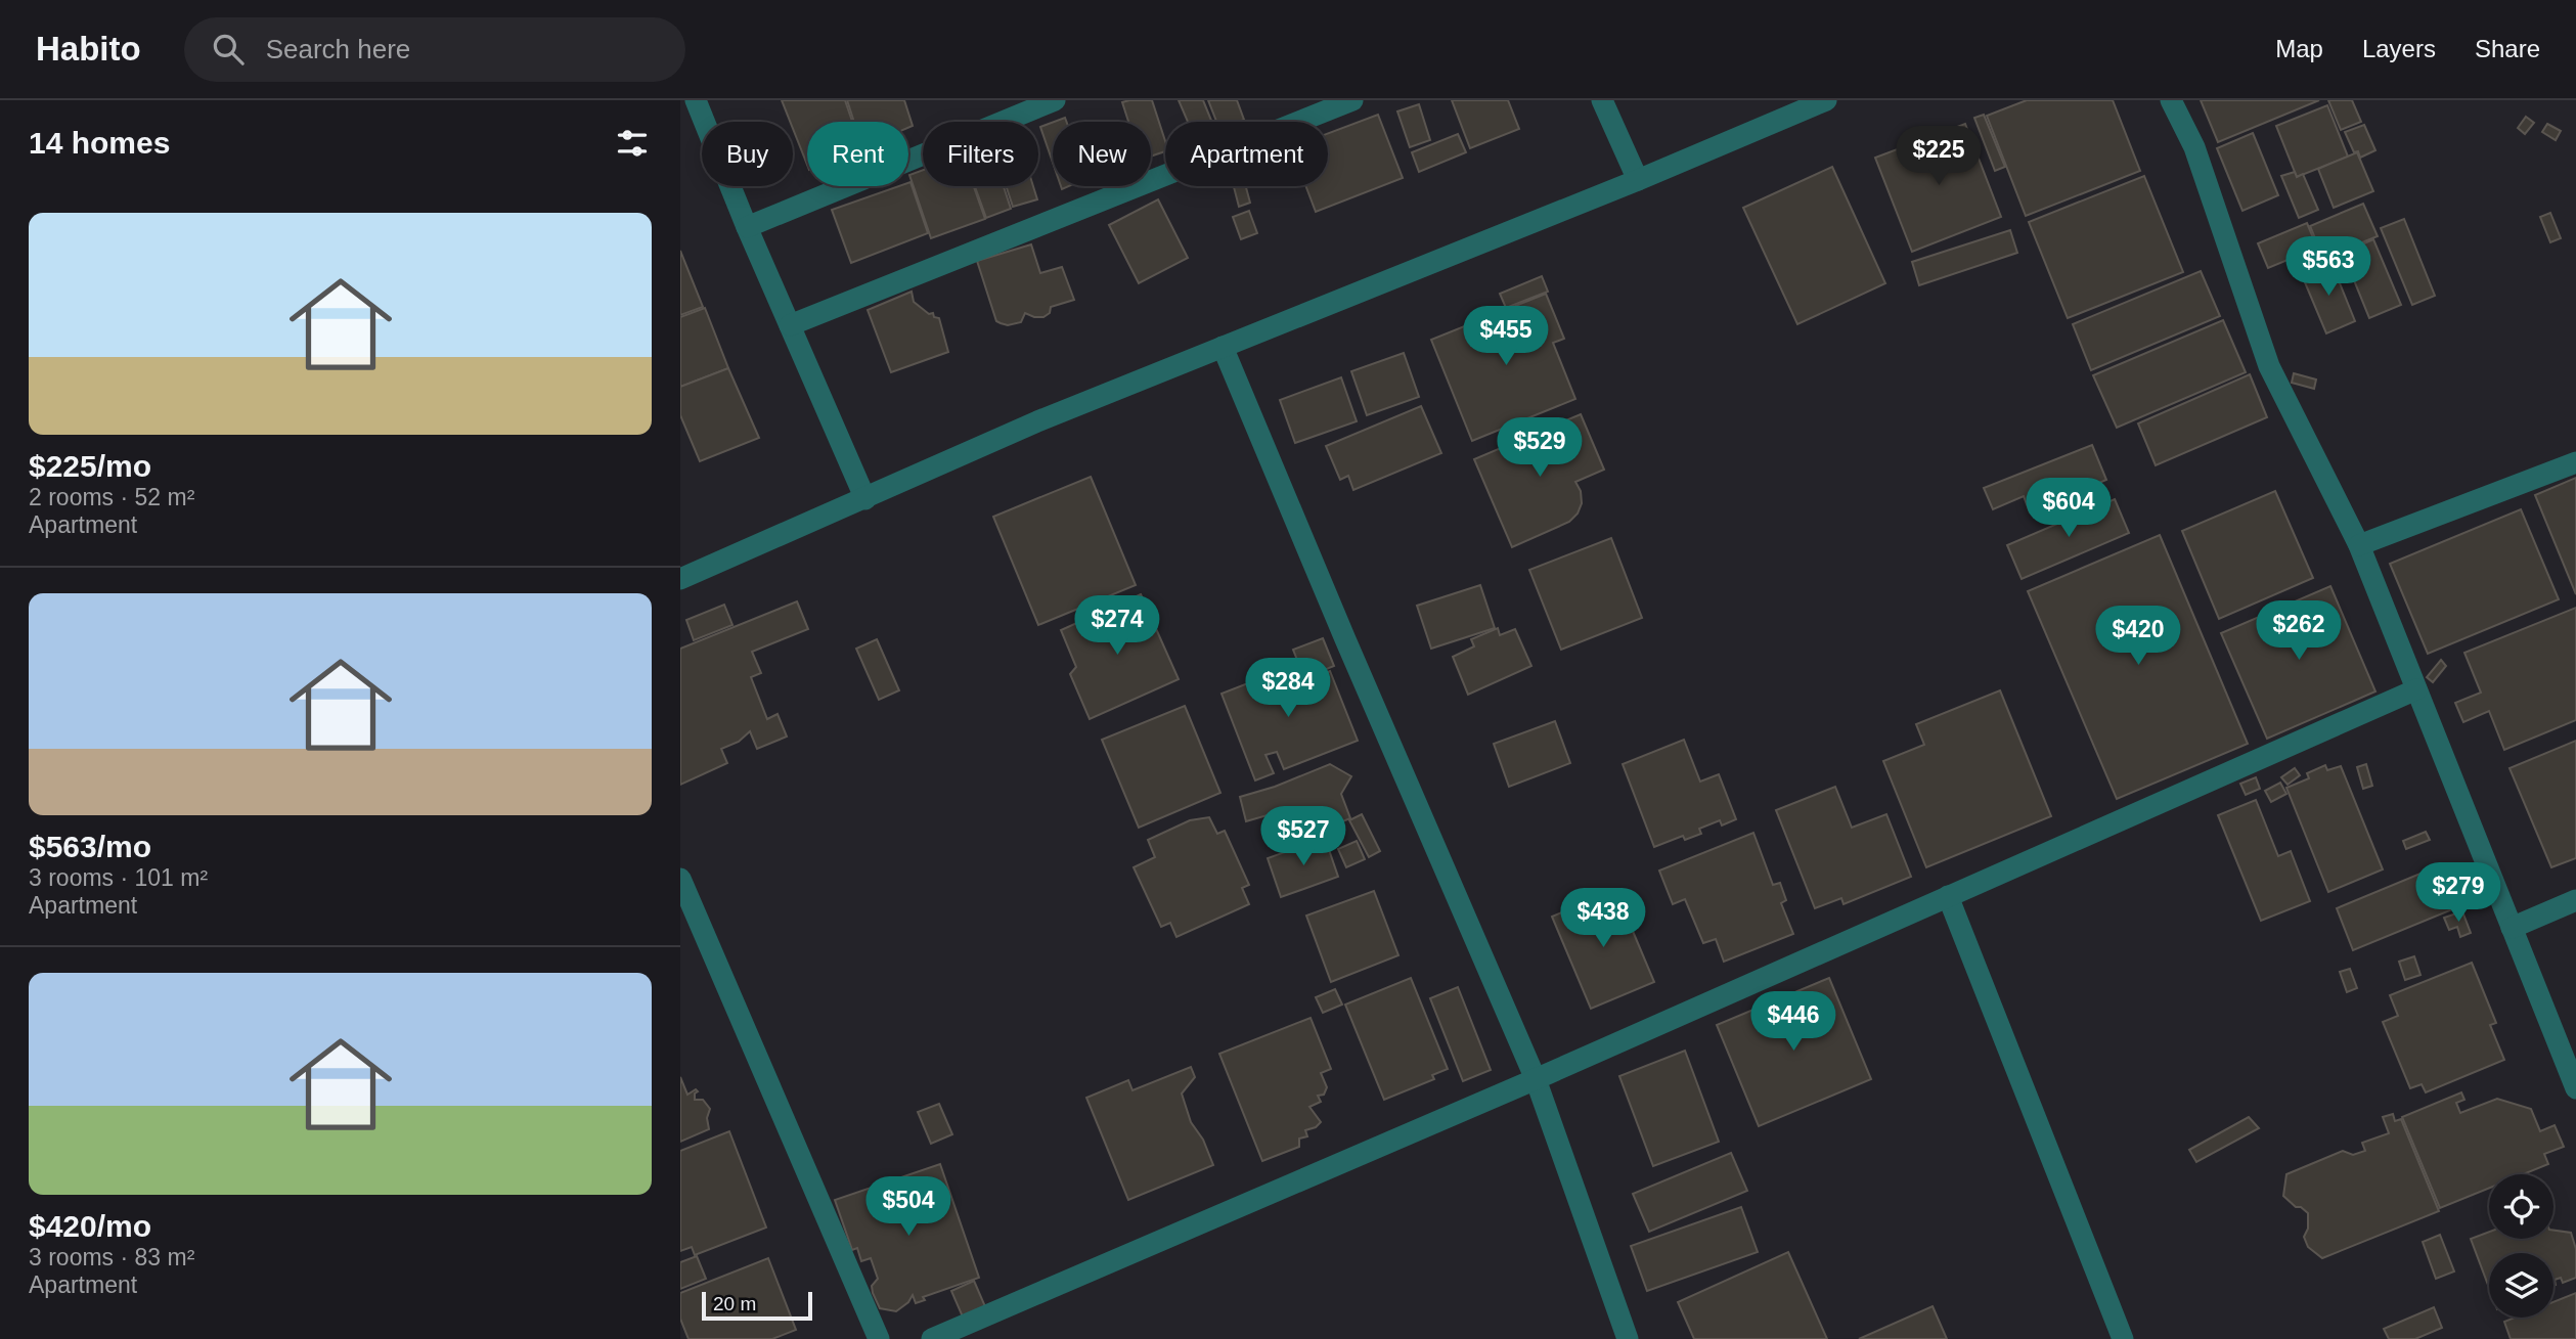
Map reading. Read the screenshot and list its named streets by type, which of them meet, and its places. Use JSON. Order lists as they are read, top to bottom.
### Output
{
  "scale_bar": "20 m",
  "page": {
    "header": "Habito",
    "search": "Search here",
    "nav": ["Map", "Layers", "Share"],
    "heading": "14 homes",
    "chip": [
      "Buy",
      "Rent",
      "Filters",
      "New",
      "Apartment"
    ],
    "price": [
      "$225",
      "$563",
      "$455",
      "$529",
      "$604",
      "$274",
      "$262",
      "$420",
      "$284",
      "$527",
      "$279",
      "$438",
      "$446",
      "$504"
    ],
    "list": [
      {
        "name": "$225/mo",
        "note": "2 rooms · 52 m² · Apartment"
      },
      {
        "name": "$563/mo",
        "note": "3 rooms · 101 m² · Apartment"
      },
      {
        "name": "$420/mo",
        "note": "3 rooms · 83 m² · Apartment"
      }
    ],
    "scale": "20 m"
  }
}
